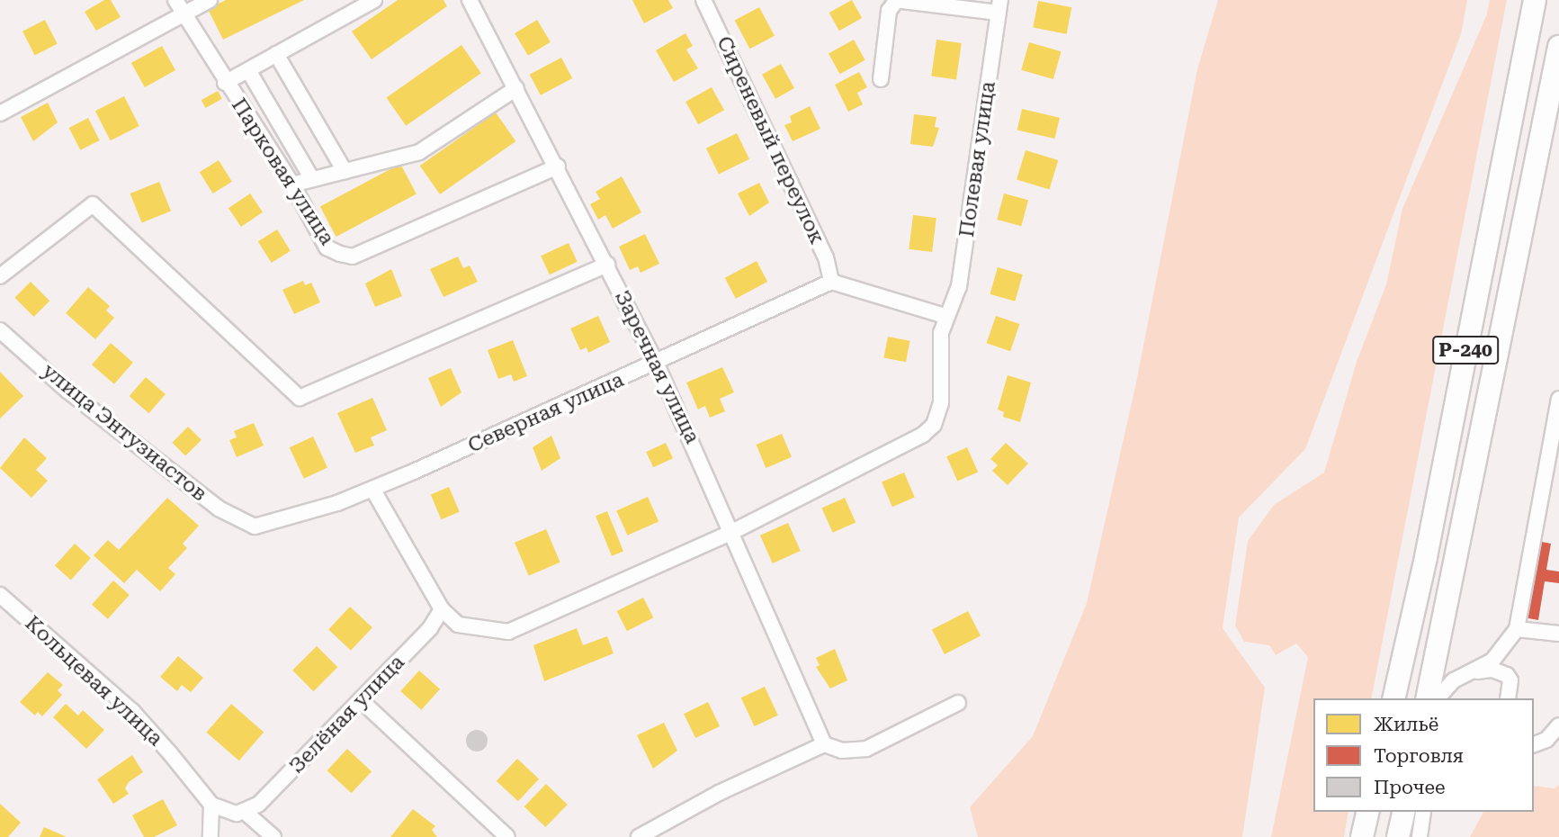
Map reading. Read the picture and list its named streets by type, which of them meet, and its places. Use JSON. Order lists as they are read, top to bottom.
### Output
{
  "streets": {
    "highway": ["Р-240"],
    "street": [
      "Сиреневый переулок",
      "Полевая улица",
      "Парковая улица",
      "Заречная улица",
      "Северная улица",
      "улица Энтузиастов",
      "Кольцевая улица",
      "Зелёная улица"
    ]
  },
  "crossings": [
    ["Сиреневый переулок", "Северная улица"],
    ["Парковая улица", "Заречная улица"],
    ["Заречная улица", "Северная улица"],
    ["Северная улица", "улица Энтузиастов"]
  ],
  "legend": ["Жильё", "Торговля", "Прочее"]
}
